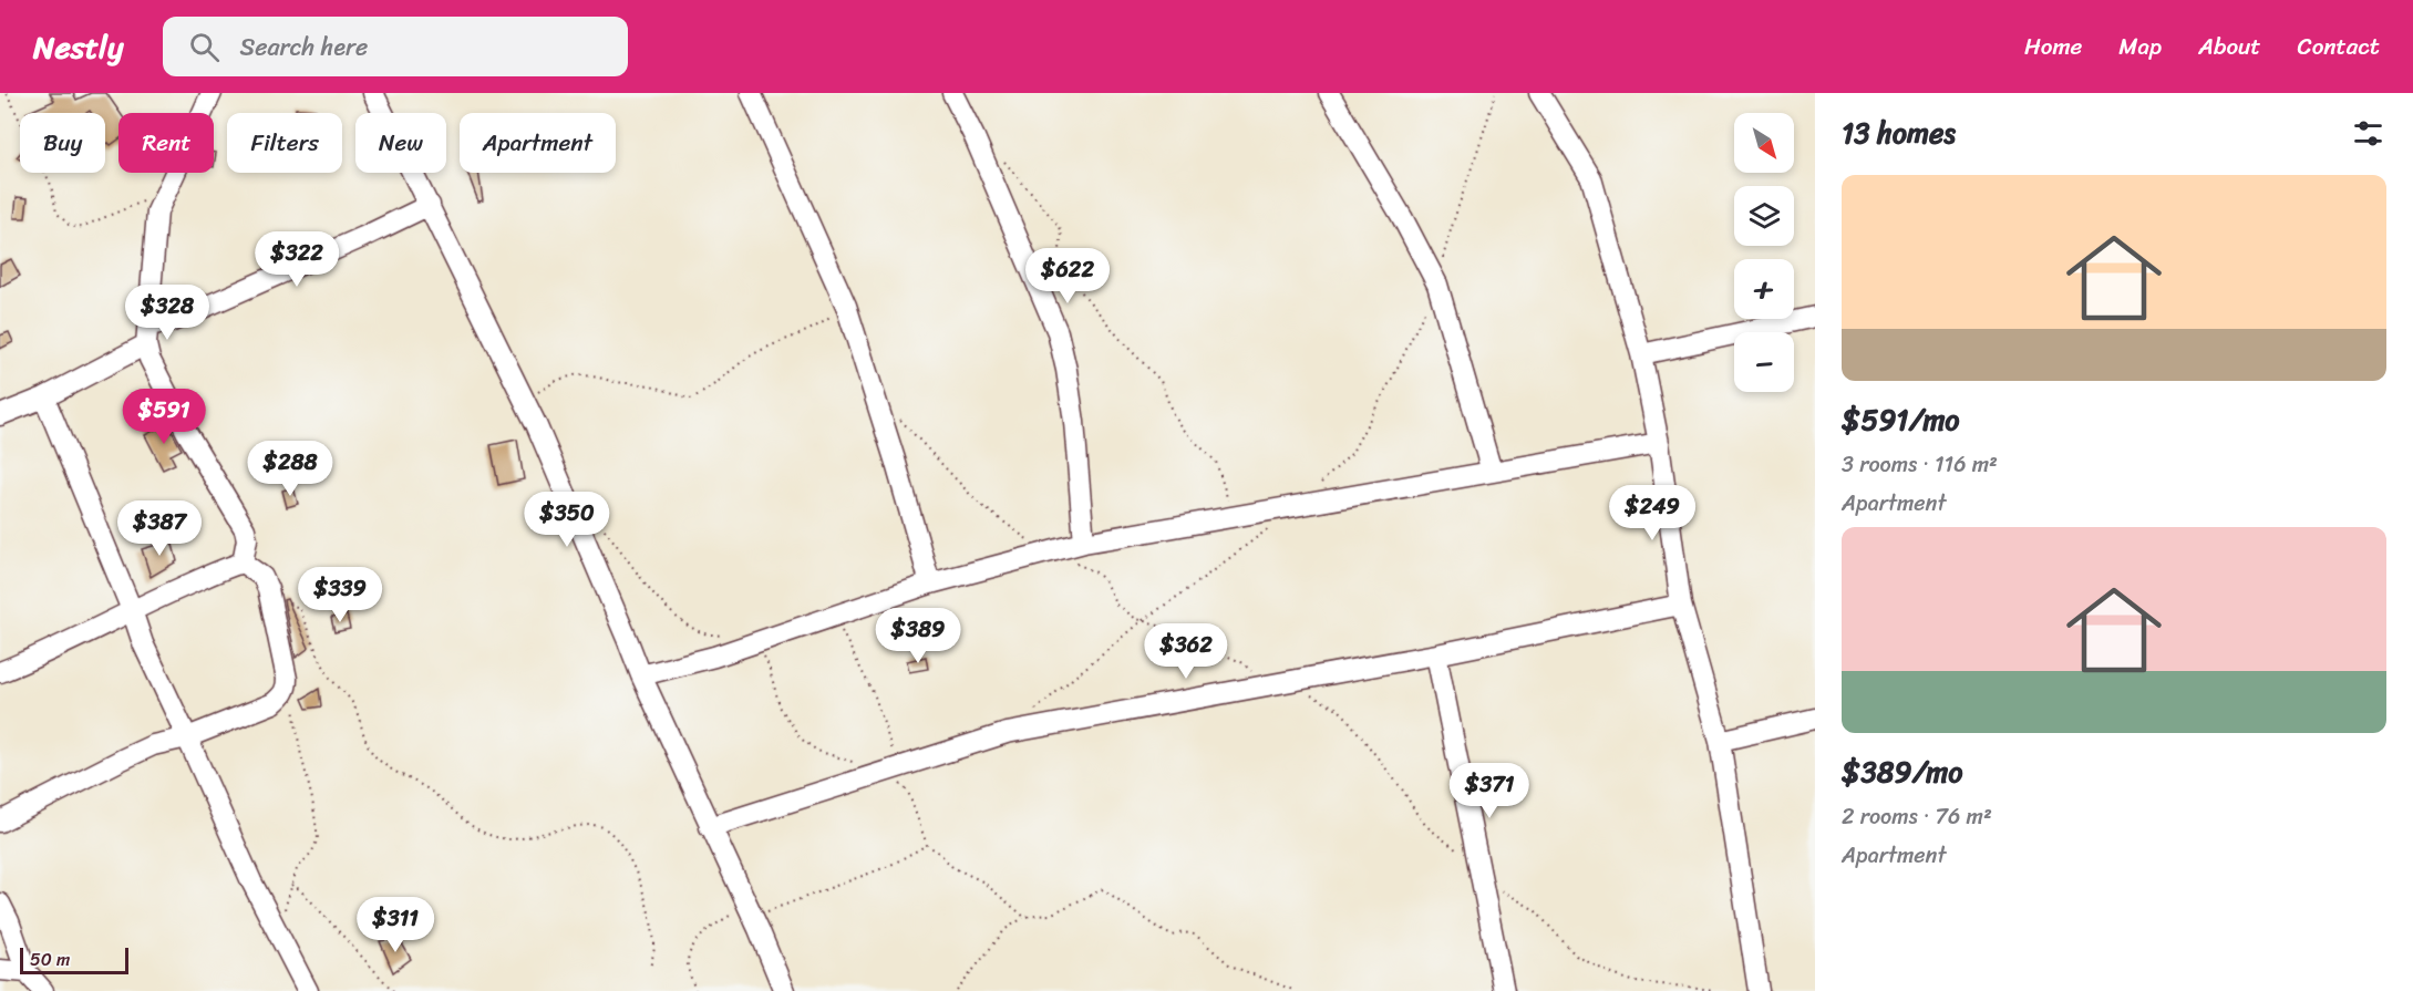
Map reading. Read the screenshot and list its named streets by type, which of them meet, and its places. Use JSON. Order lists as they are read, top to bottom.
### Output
{
  "scale_bar": "50 m",
  "north": "bottom right",
  "page": {
    "header": "Nestly",
    "search": "Search here",
    "nav": [
      "Home",
      "Map",
      "About",
      "Contact"
    ],
    "heading": "13 homes",
    "map_buttons": ["+", "−"],
    "chip": [
      "Buy",
      "Rent",
      "Filters",
      "New",
      "Apartment"
    ],
    "list": [
      {
        "name": "$591/mo",
        "note": "3 rooms · 116 m² · Apartment"
      },
      {
        "name": "$389/mo",
        "note": "2 rooms · 76 m² · Apartment"
      }
    ],
    "price": [
      "$322",
      "$622",
      "$328",
      "$591",
      "$288",
      "$249",
      "$350",
      "$387",
      "$339",
      "$389",
      "$362",
      "$371",
      "$311"
    ],
    "scale": "50 m"
  }
}
